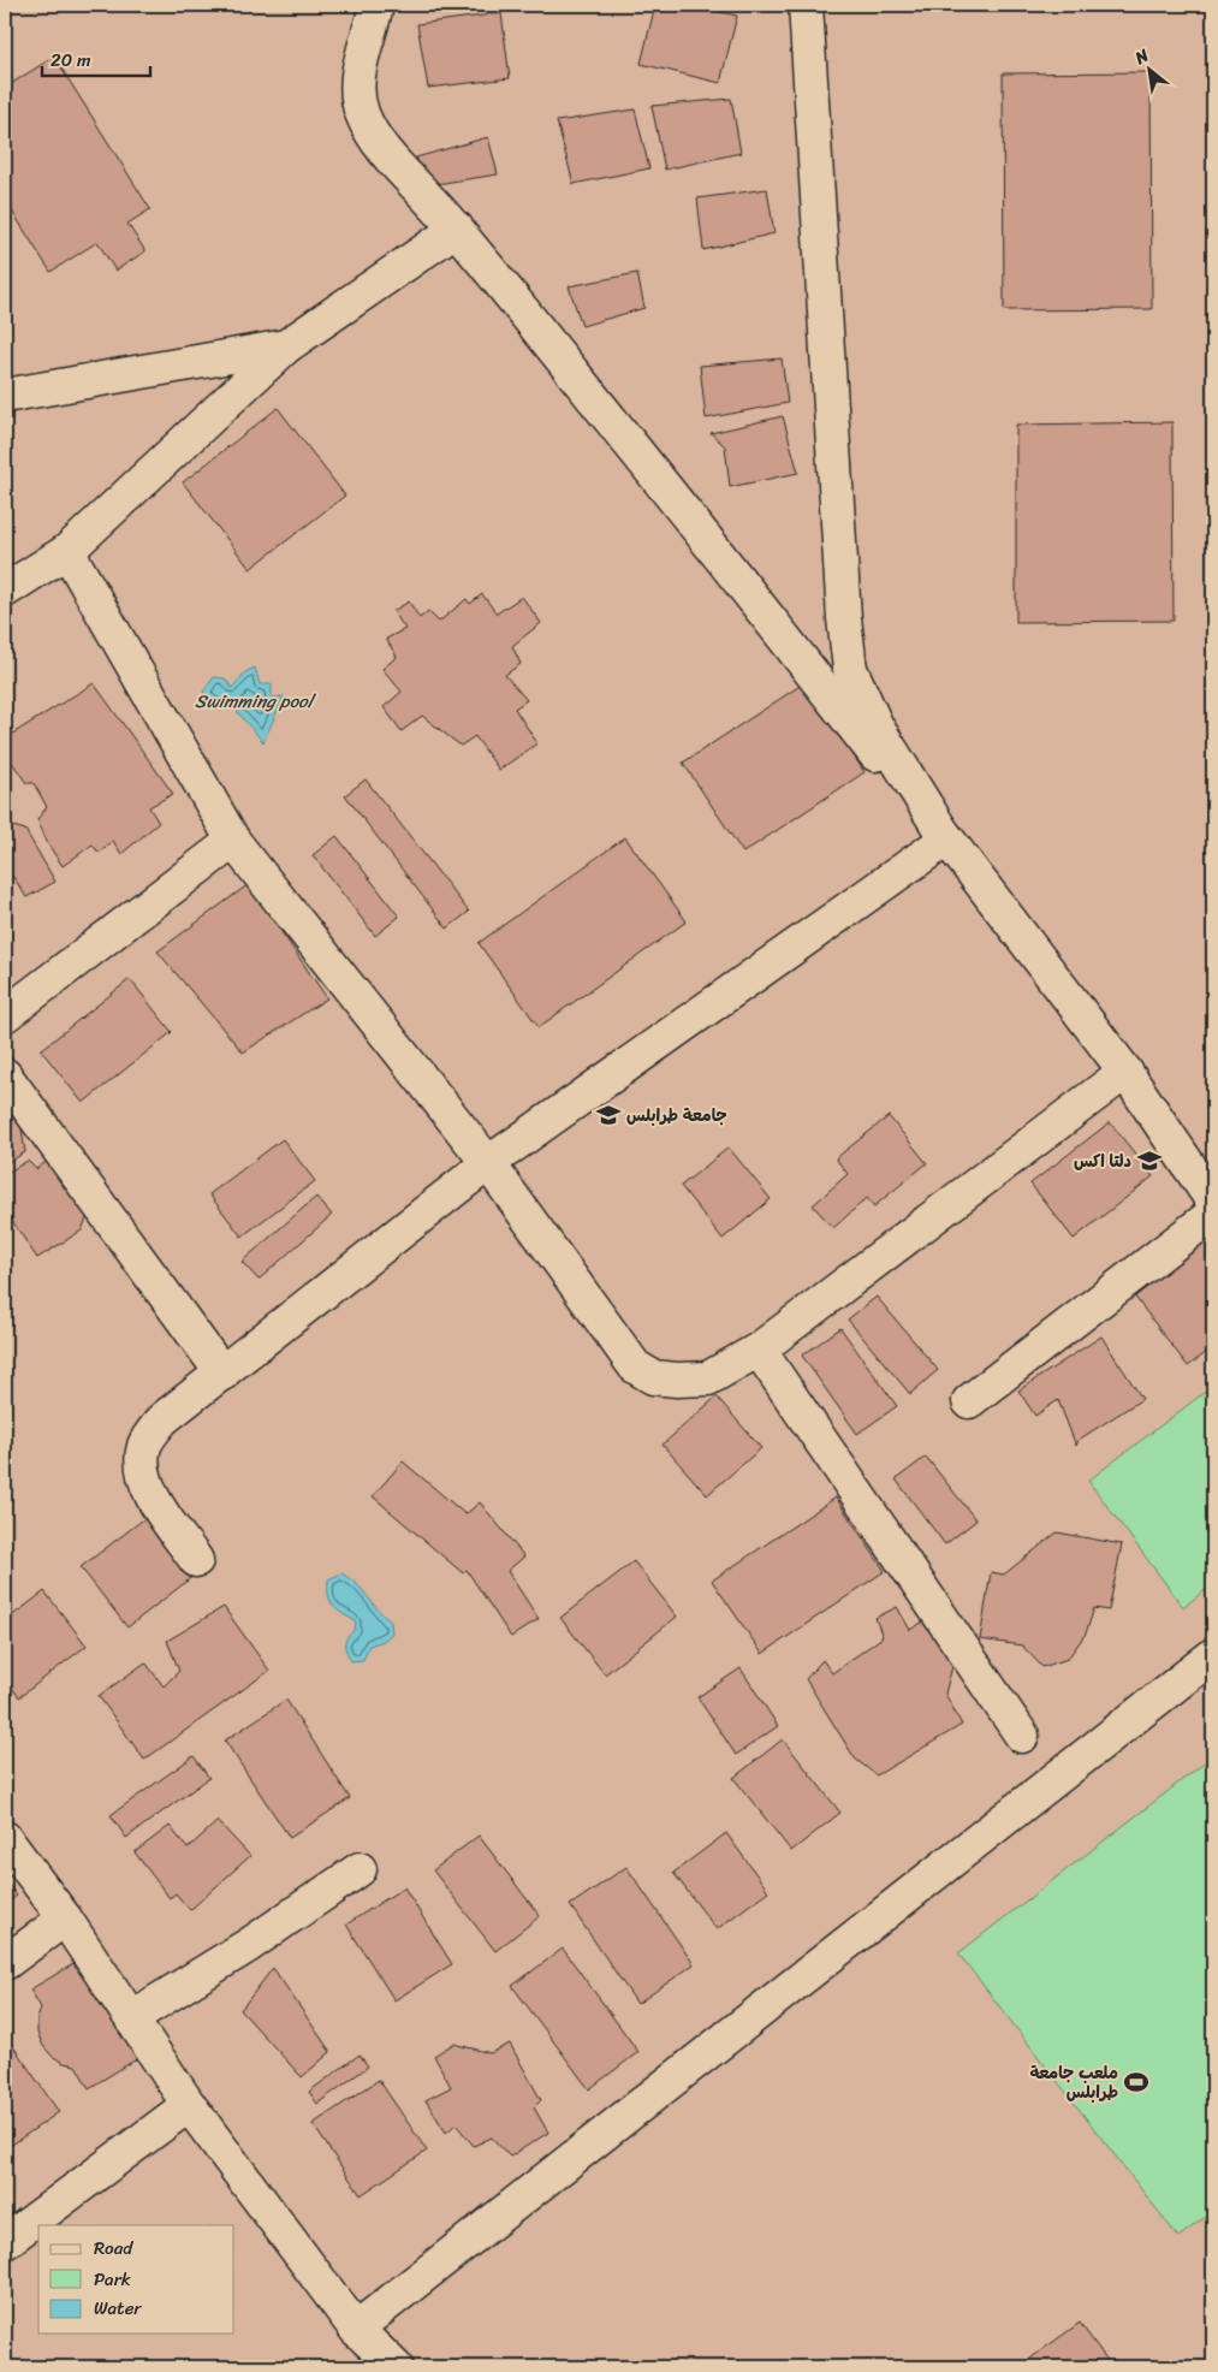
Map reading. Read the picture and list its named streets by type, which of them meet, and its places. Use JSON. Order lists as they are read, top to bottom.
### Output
{
  "water": ["Swimming pool"],
  "places": {
    "school or university": ["جامعة طرابلس", "دلتا اكس"],
    "sports": ["ملعب جامعة طرابلس"]
  },
  "legend": ["Road", "Park", "Water"],
  "scale_bar": "20 m",
  "north": "top left"
}
